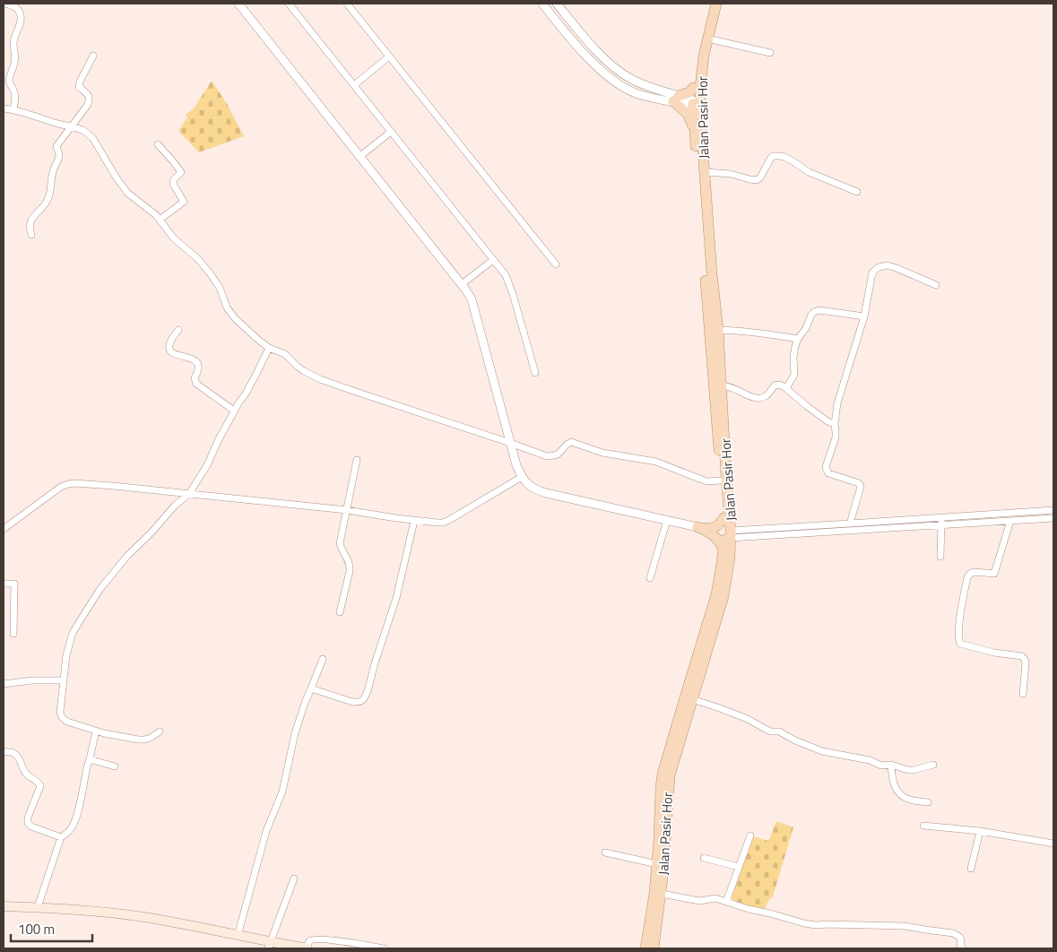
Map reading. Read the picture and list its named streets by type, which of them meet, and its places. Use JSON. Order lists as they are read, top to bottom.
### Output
{
  "streets": {
    "main road": ["Jalan Pasir Hor"]
  },
  "scale_bar": "100 m"
}
